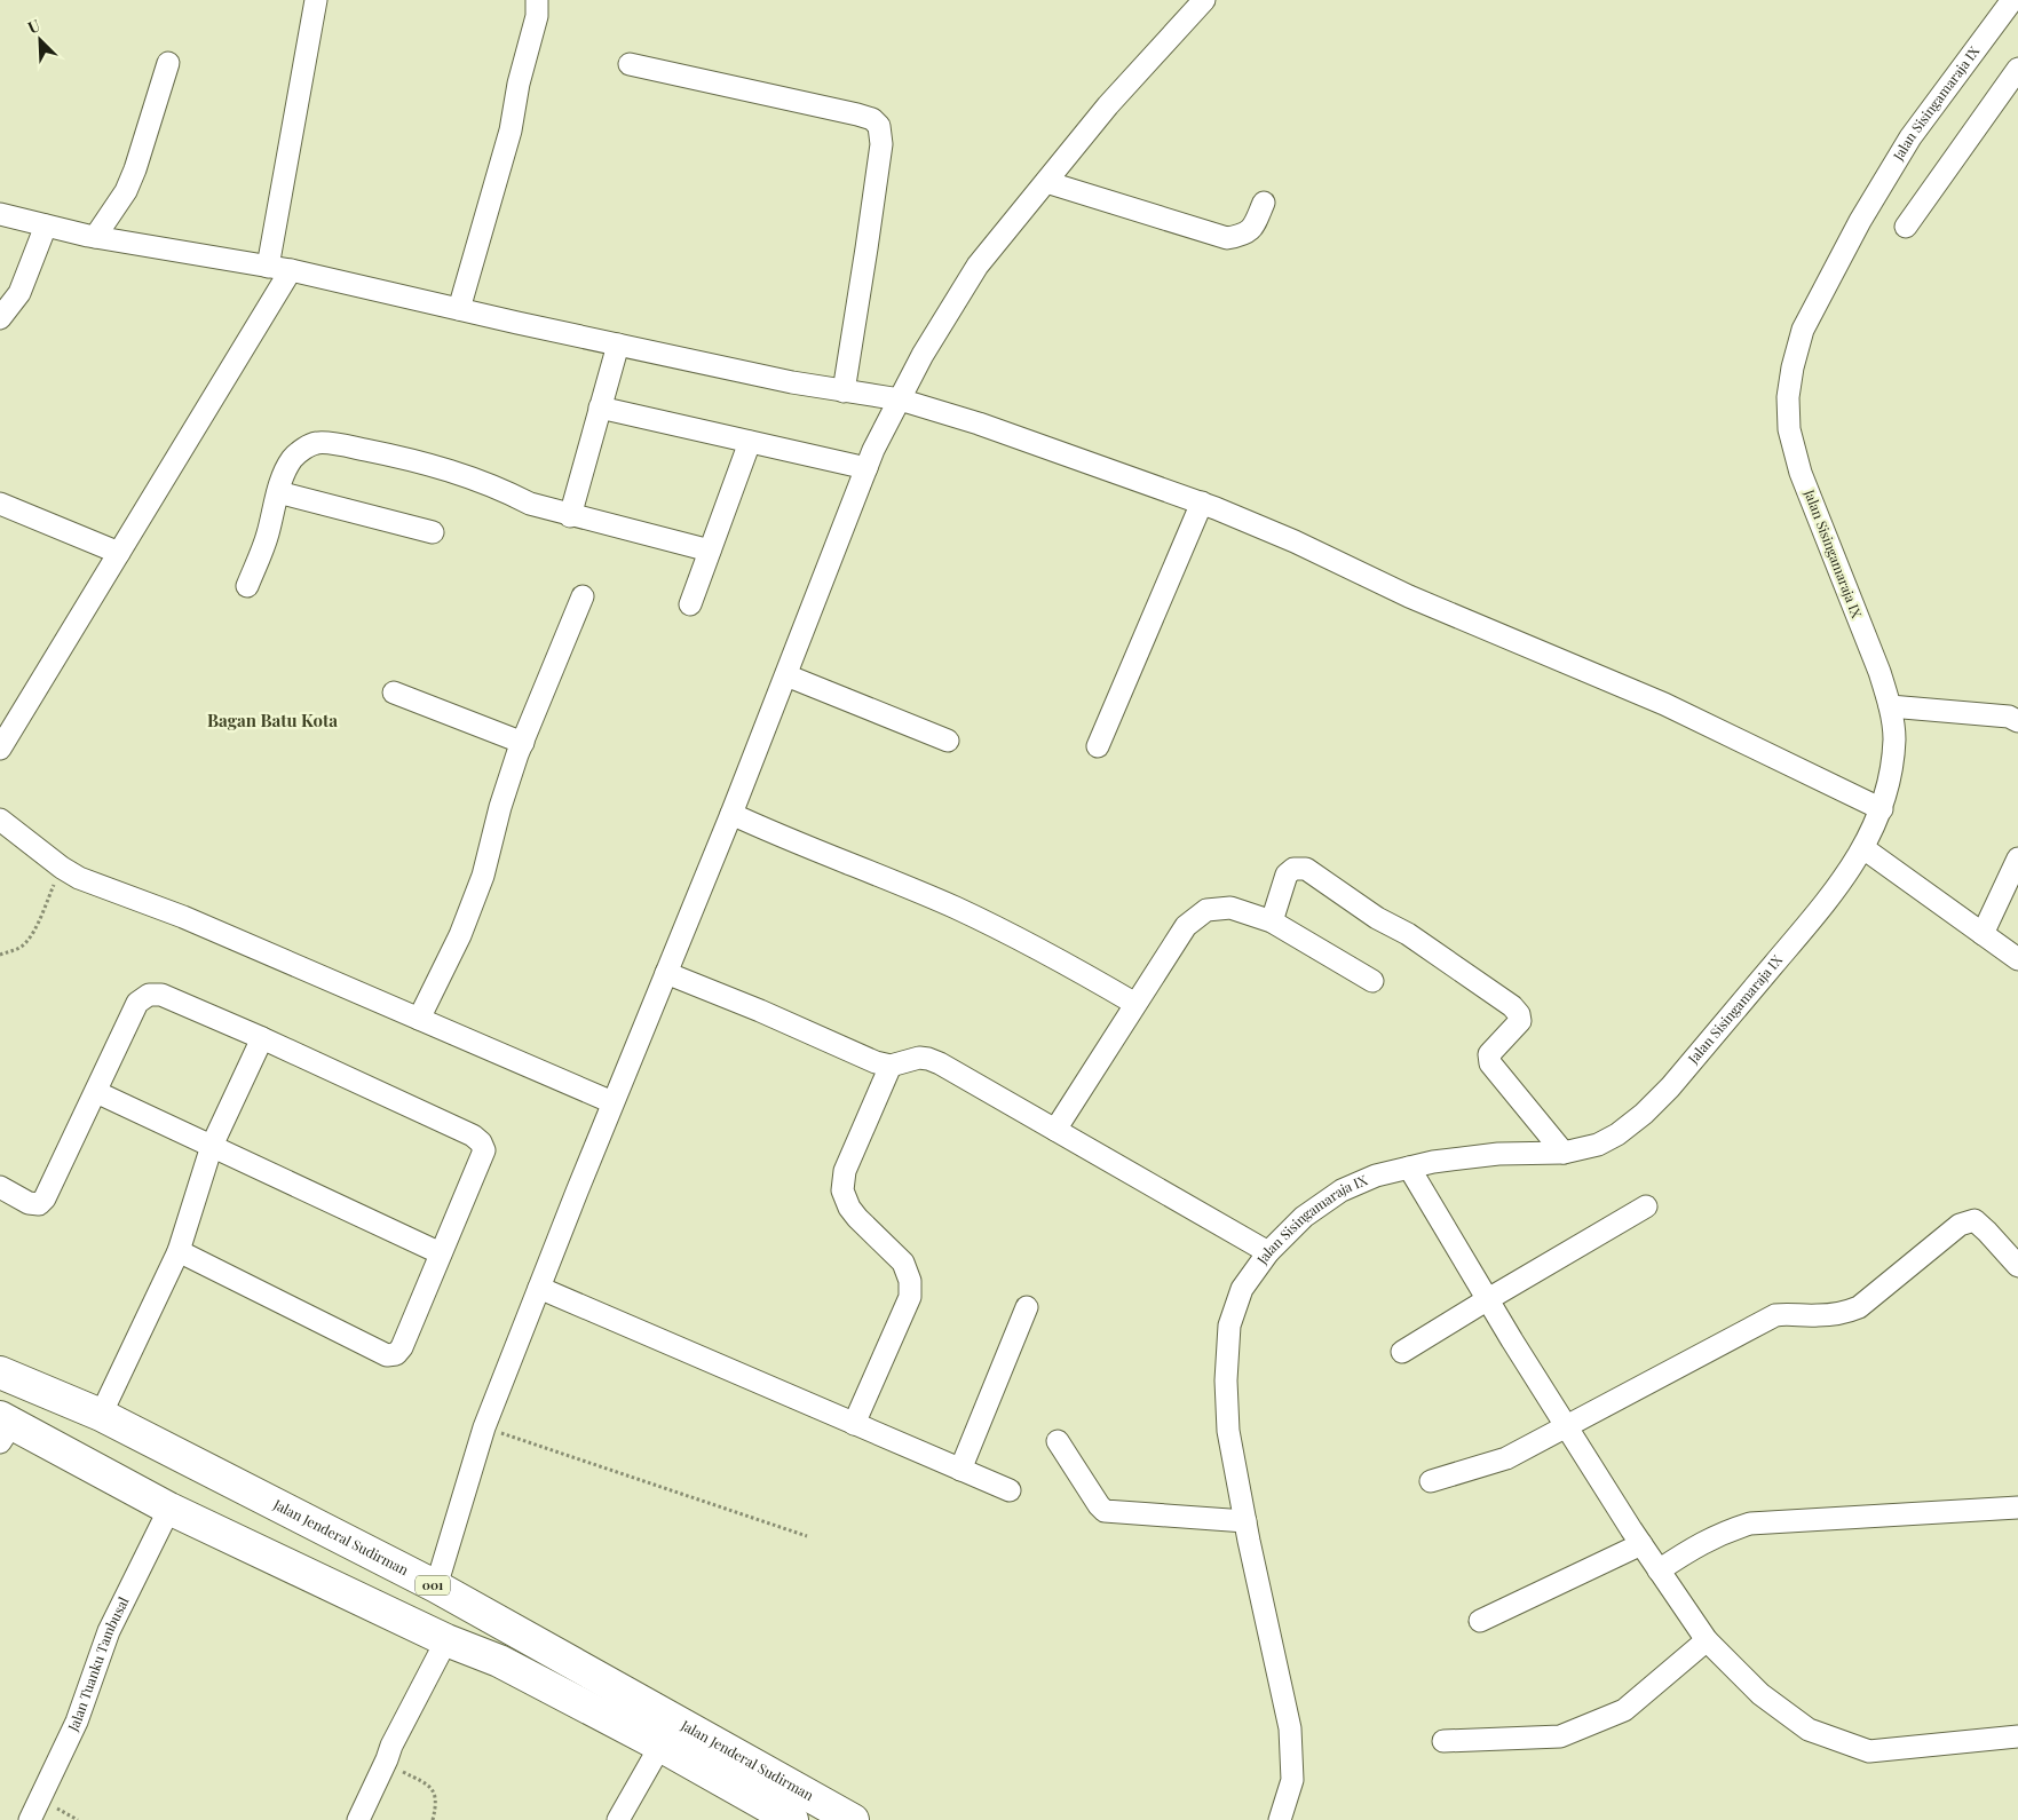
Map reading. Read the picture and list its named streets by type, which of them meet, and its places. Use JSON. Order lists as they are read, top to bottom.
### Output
{
  "streets": {
    "highway": ["Jalan Jenderal Sudirman", "001"],
    "street": ["Jalan Sisingamaraja IX", "Jalan Tuanku Tambusal"]
  },
  "crossings": [
    ["Jalan Jenderal Sudirman", "Jalan Tuanku Tambusal"]
  ],
  "districts": ["Bagan Batu Kota"],
  "north": "top left"
}
